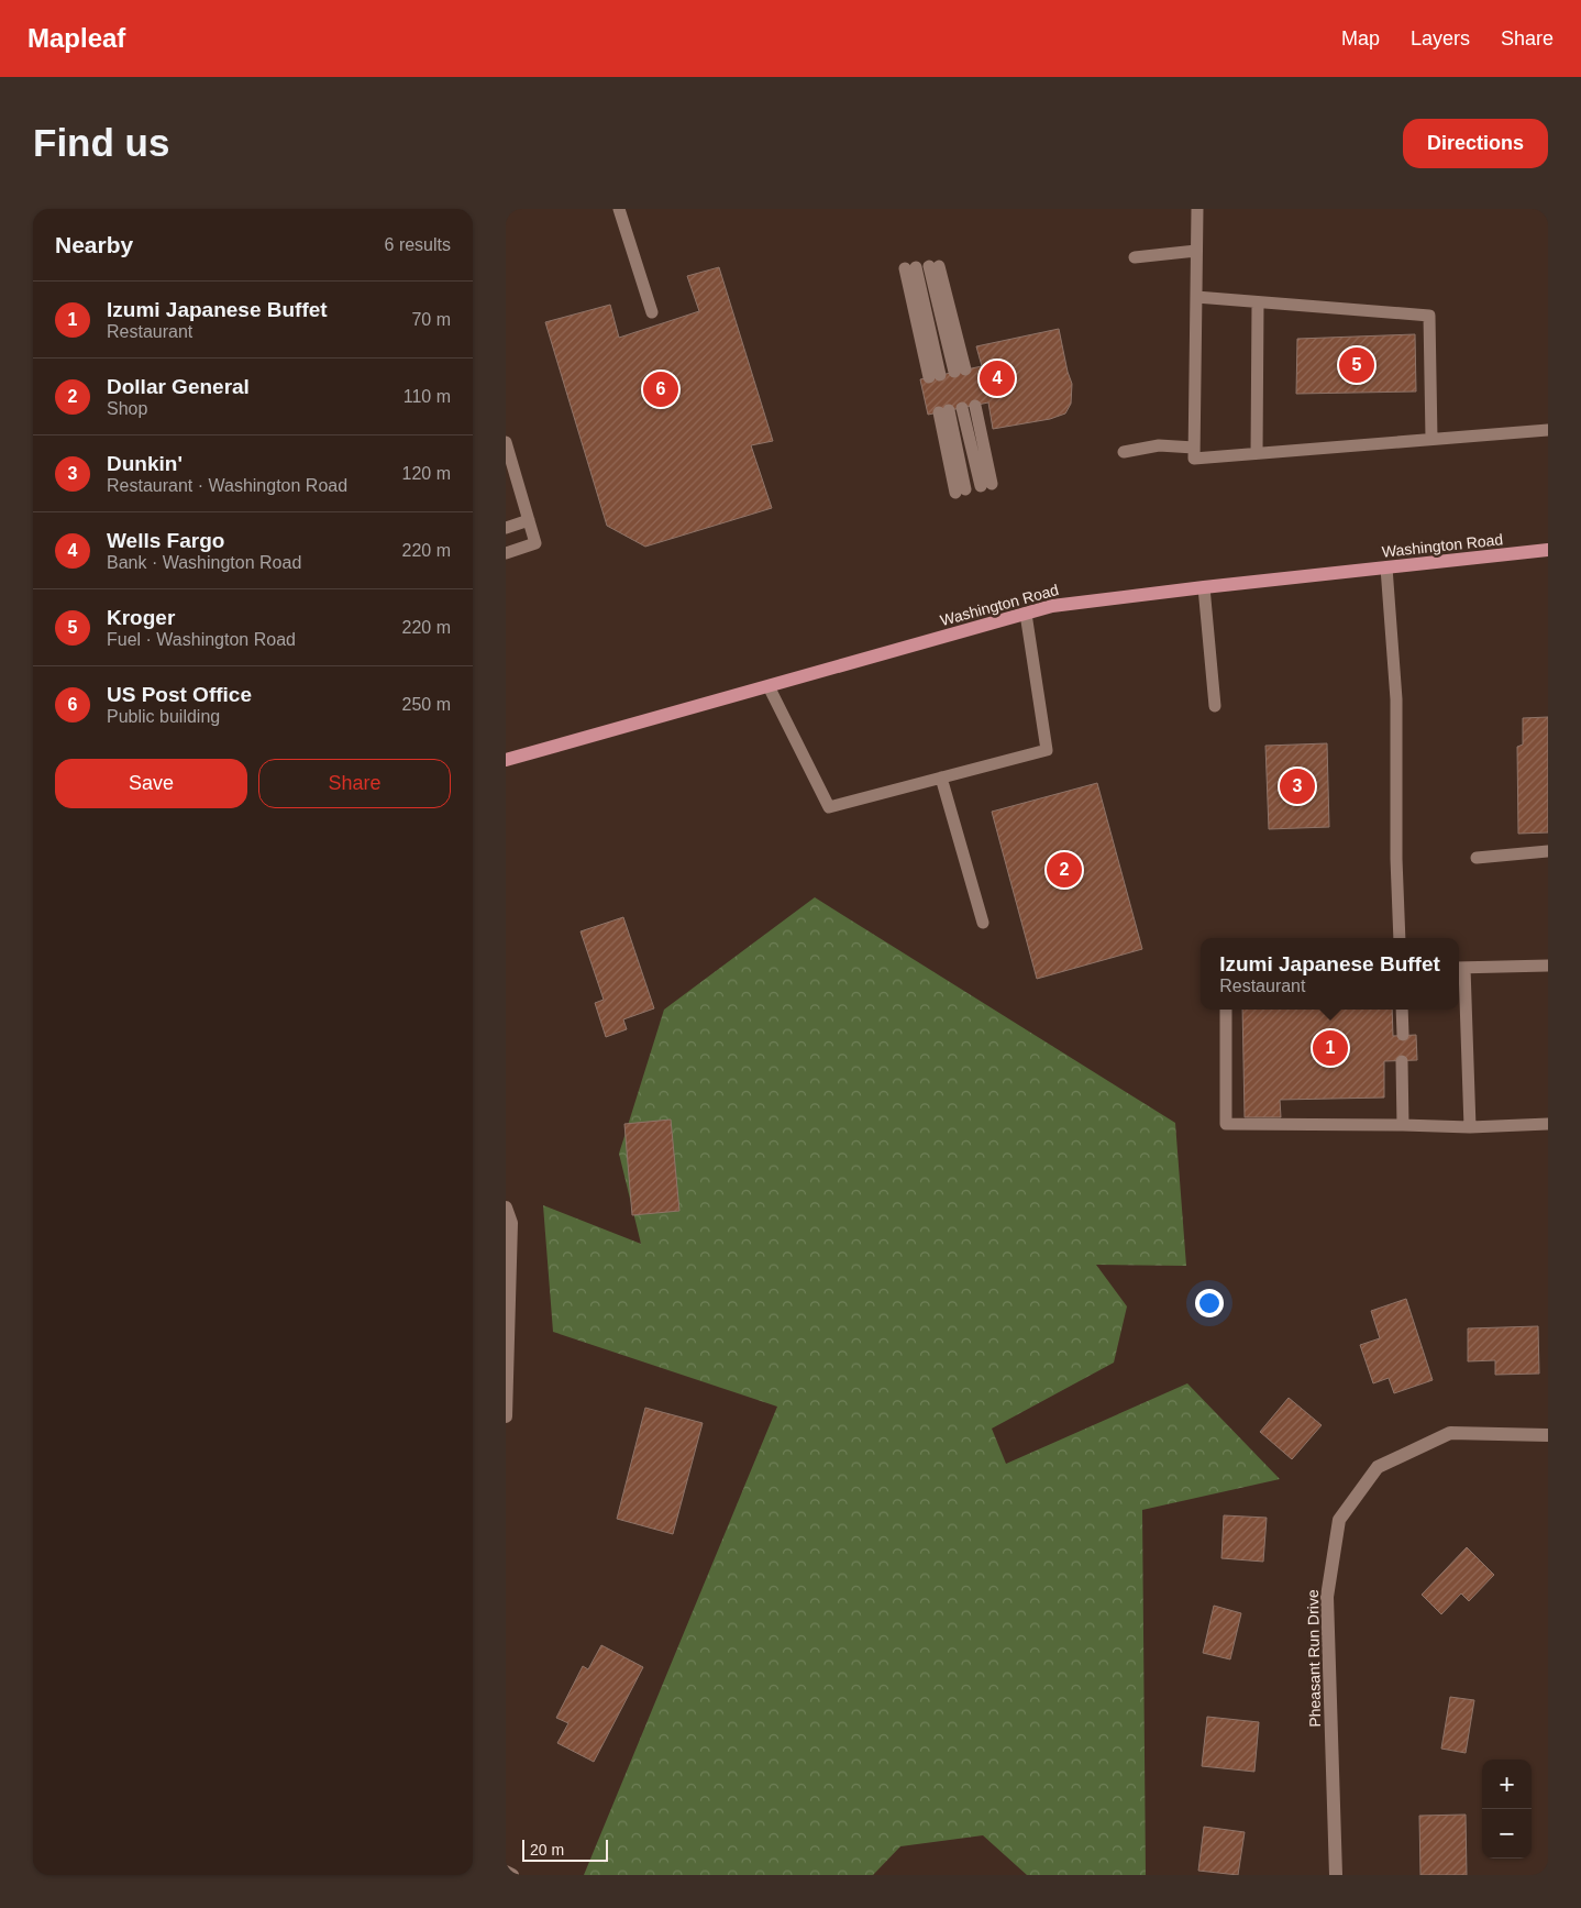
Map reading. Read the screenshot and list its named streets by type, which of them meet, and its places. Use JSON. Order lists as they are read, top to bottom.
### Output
{
  "streets": {
    "main road": ["Washington Road"],
    "street": ["Pheasant Run Drive"]
  },
  "scale_bar": "20 m",
  "page": {
    "header": "Mapleaf",
    "nav": ["Map", "Layers", "Share"],
    "buttons": [
      "Directions",
      ["Save", "Share"]
    ],
    "title": "Find us",
    "heading": ["Nearby", "6 results"],
    "list": [
      {
        "mark": "1",
        "name": "Izumi Japanese Buffet",
        "note": "Restaurant",
        "value": "70 m"
      },
      {
        "mark": "2",
        "name": "Dollar General",
        "note": "Shop",
        "value": "110 m"
      },
      {
        "mark": "3",
        "name": "Dunkin'",
        "note": "Restaurant · Washington Road",
        "value": "120 m"
      },
      {
        "mark": "4",
        "name": "Wells Fargo",
        "note": "Bank · Washington Road",
        "value": "220 m"
      },
      {
        "mark": "5",
        "name": "Kroger",
        "note": "Fuel · Washington Road",
        "value": "220 m"
      },
      {
        "mark": "6",
        "name": "US Post Office",
        "note": "Public building",
        "value": "250 m"
      }
    ],
    "pins": [
      "5",
      "4",
      "6",
      "3",
      "2",
      "1"
    ],
    "popup": ["Izumi Japanese Buffet", "Restaurant"],
    "map_buttons": ["+", "−"],
    "scale": "20 m"
  }
}
